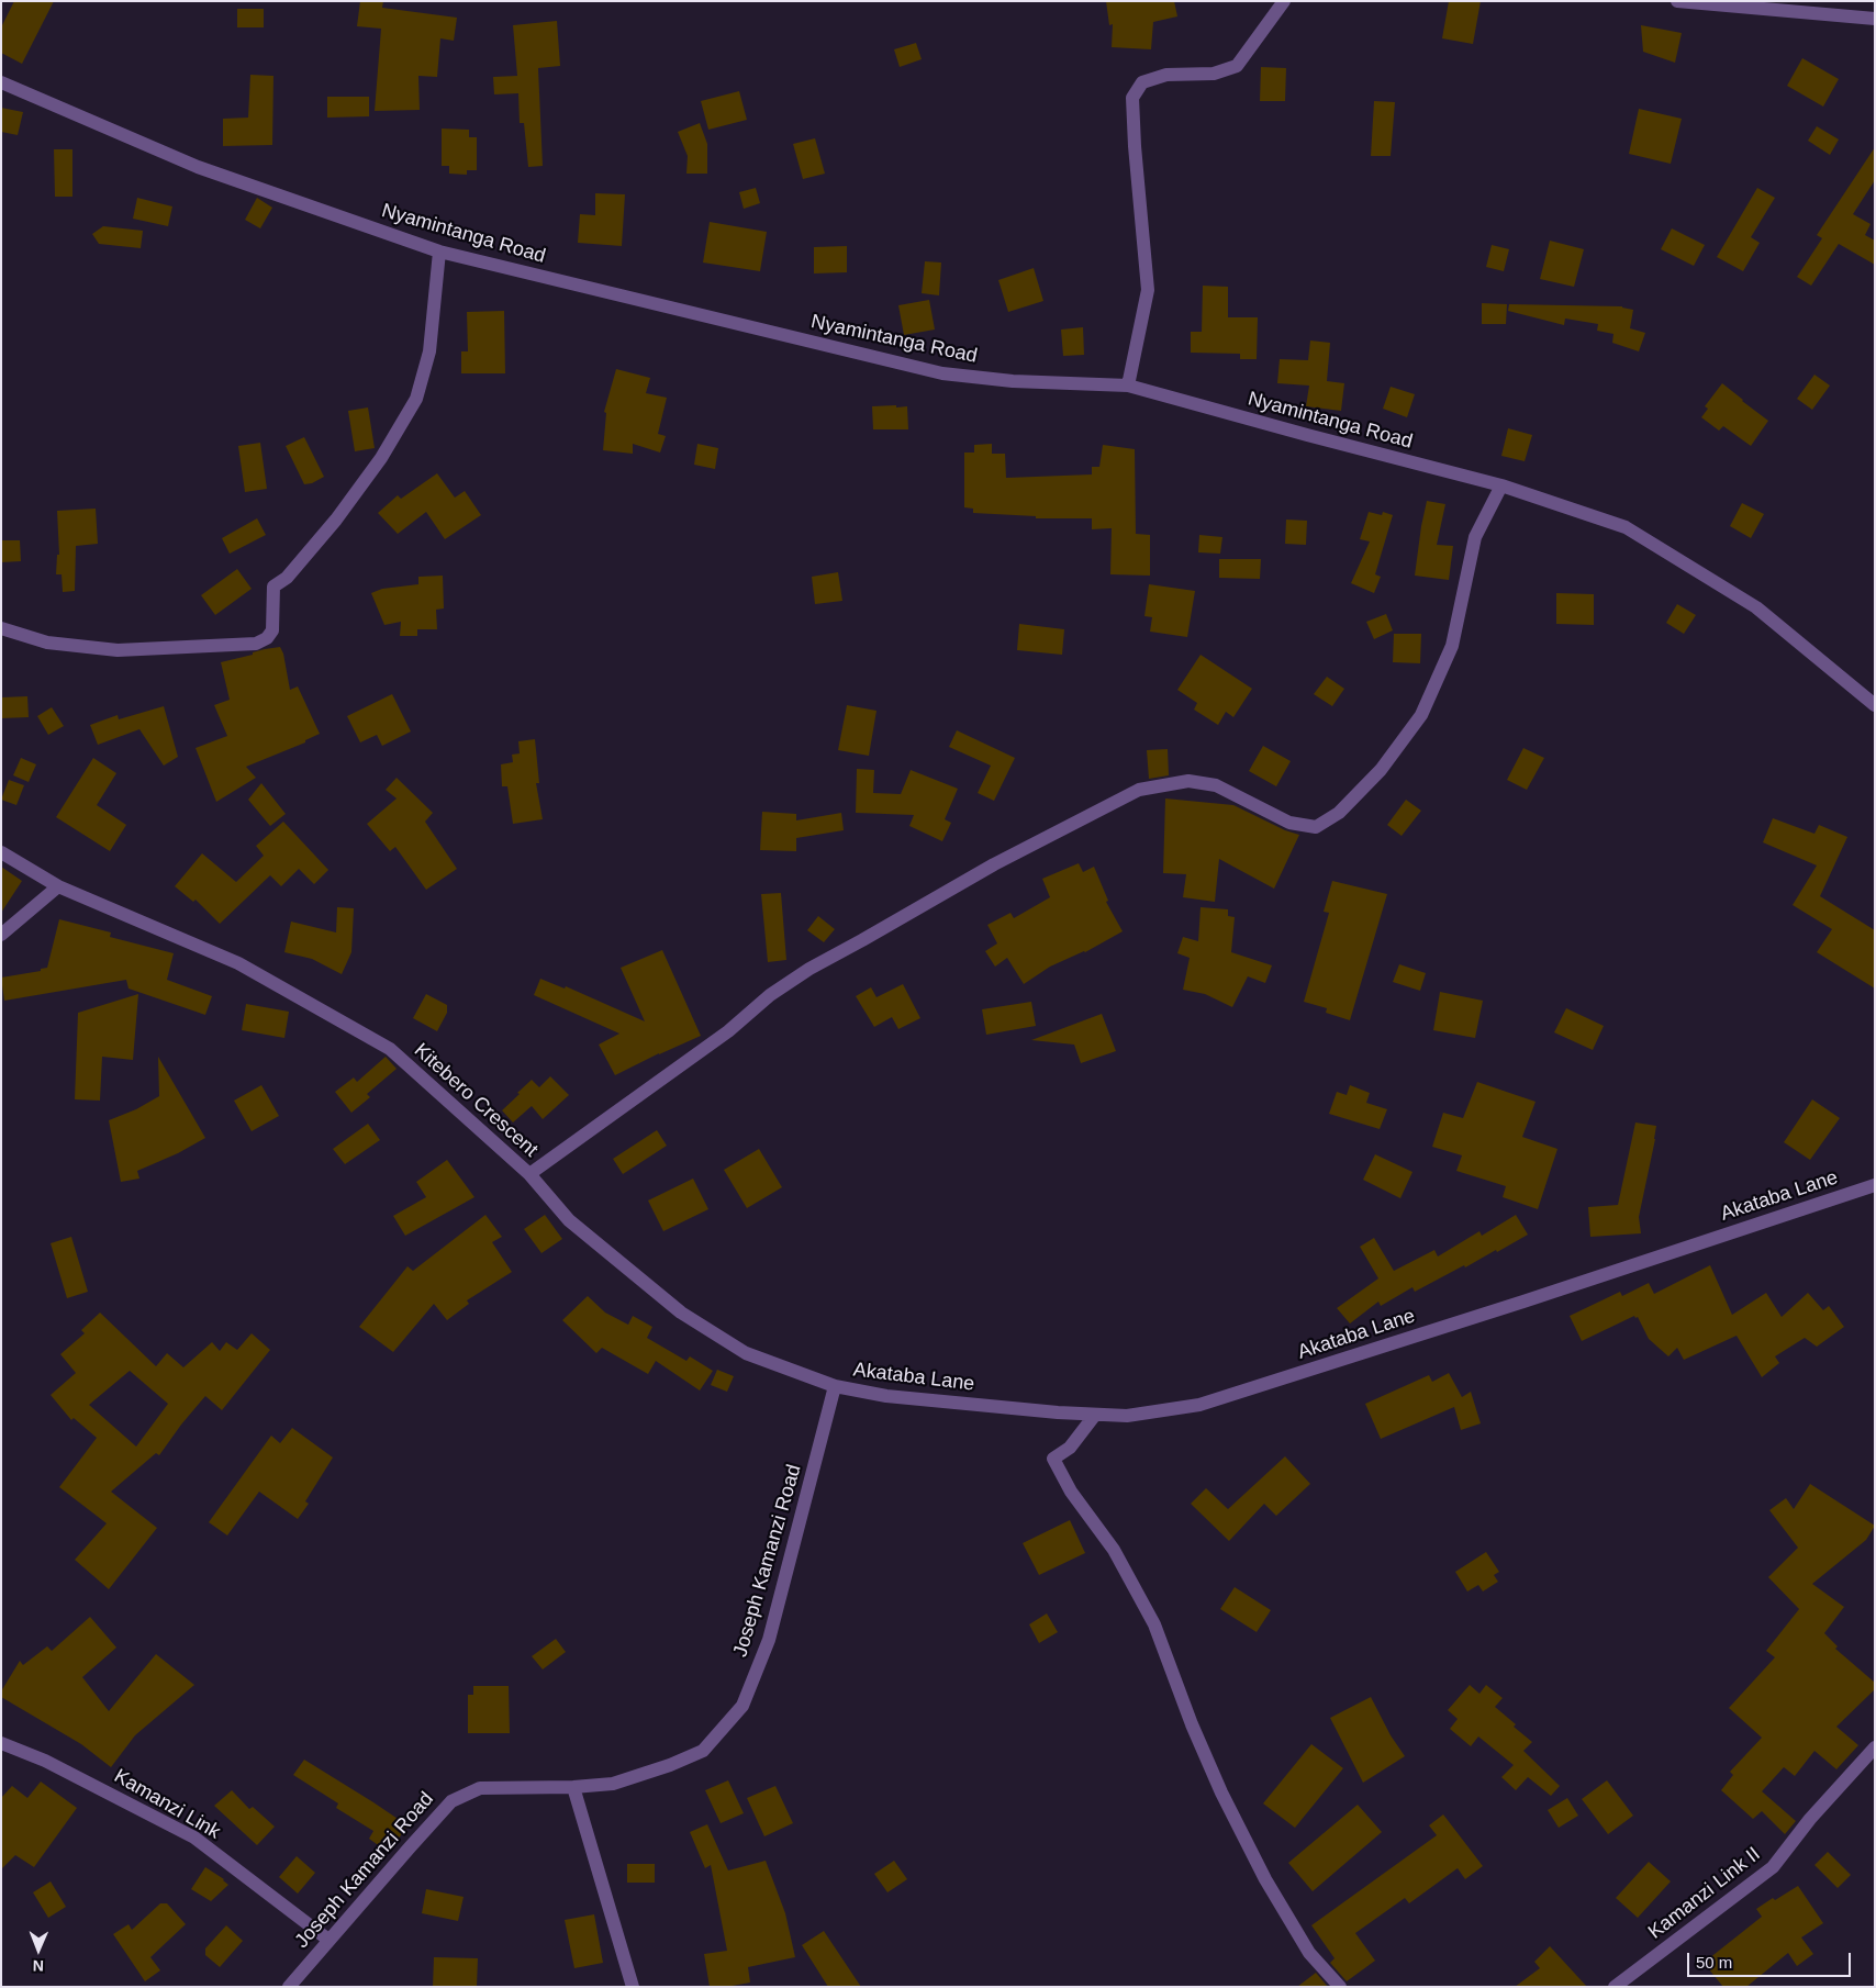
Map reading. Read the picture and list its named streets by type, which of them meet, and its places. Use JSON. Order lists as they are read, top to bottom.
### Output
{
  "streets": {
    "street": [
      "Nyamintanga Road",
      "Kitebero Crescent",
      "Akataba Lane",
      "Joseph Kamanzi Road",
      "Kamanzi Link",
      "Kamanzi Link II"
    ]
  },
  "crossings": [
    ["Kitebero Crescent", "Akataba Lane"],
    ["Kitebero Crescent", "Joseph Kamanzi Road"],
    ["Akataba Lane", "Joseph Kamanzi Road"],
    ["Joseph Kamanzi Road", "Kamanzi Link"]
  ],
  "scale_bar": "50 m",
  "north": "bottom"
}
